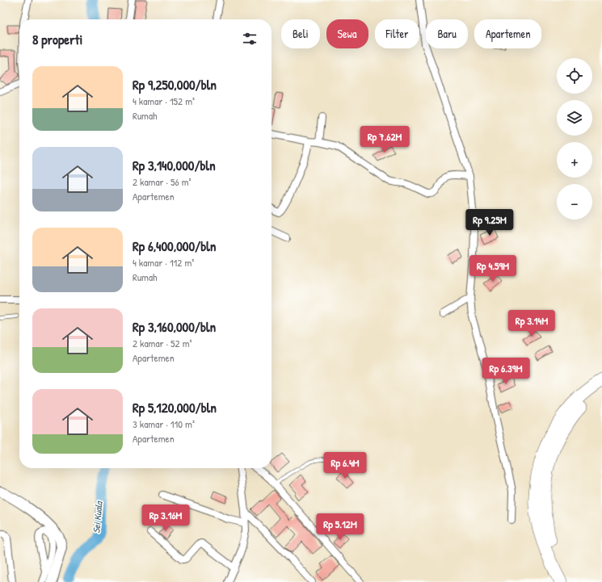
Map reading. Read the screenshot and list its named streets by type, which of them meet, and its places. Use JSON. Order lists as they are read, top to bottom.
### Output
{
  "water": ["Sei Kuala"],
  "page": {
    "chip": [
      "Beli",
      "Sewa",
      "Filter",
      "Baru",
      "Apartemen"
    ],
    "heading": "8 properti",
    "map_buttons": ["+", "−"],
    "list": [
      {
        "name": "Rp 9,250,000/bln",
        "note": "4 kamar · 152 m² · Rumah"
      },
      {
        "name": "Rp 3,140,000/bln",
        "note": "2 kamar · 56 m² · Apartemen"
      },
      {
        "name": "Rp 6,400,000/bln",
        "note": "4 kamar · 112 m² · Rumah"
      },
      {
        "name": "Rp 3,160,000/bln",
        "note": "2 kamar · 52 m² · Apartemen"
      },
      {
        "name": "Rp 5,120,000/bln",
        "note": "3 kamar · 110 m² · Apartemen"
      }
    ],
    "price": [
      "Rp 7.62M",
      "Rp 9.25M",
      "Rp 4.59M",
      "Rp 3.14M",
      "Rp 6.39M",
      "Rp 6.4M",
      "Rp 3.16M",
      "Rp 5.12M"
    ]
  }
}
